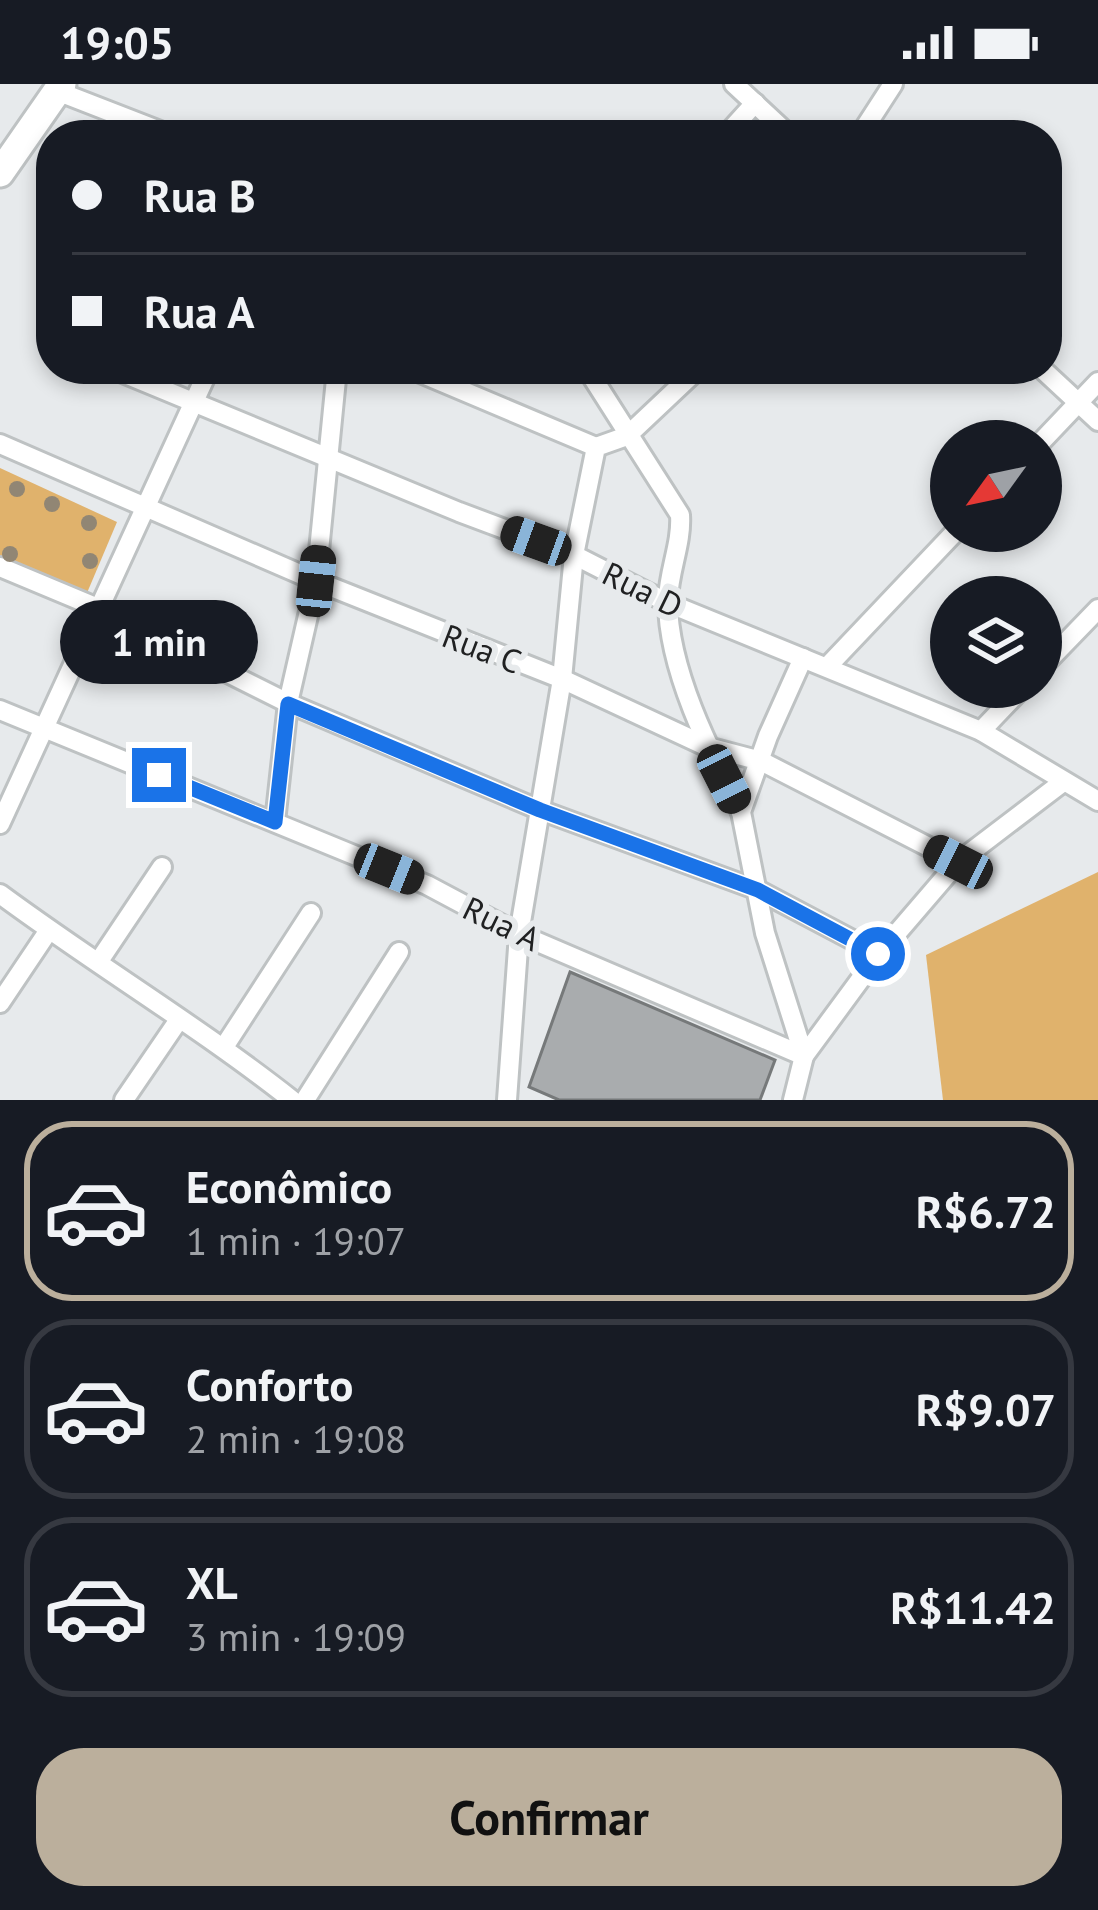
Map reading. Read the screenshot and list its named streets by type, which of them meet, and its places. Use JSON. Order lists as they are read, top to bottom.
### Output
{
  "streets": {
    "street": ["Rua D", "Rua C", "Rua A"]
  },
  "north": "bottom left",
  "page": {
    "status": "19:05",
    "banner": ["Rua B", "Rua A"],
    "bubble": "1 min",
    "list": [
      {
        "name": "Econômico",
        "note": "1 min · 19:07",
        "value": "R$6.72"
      },
      {
        "name": "Conforto",
        "note": "2 min · 19:08",
        "value": "R$9.07"
      },
      {
        "name": "XL",
        "note": "3 min · 19:09",
        "value": "R$11.42"
      }
    ],
    "buttons": "Confirmar"
  }
}
